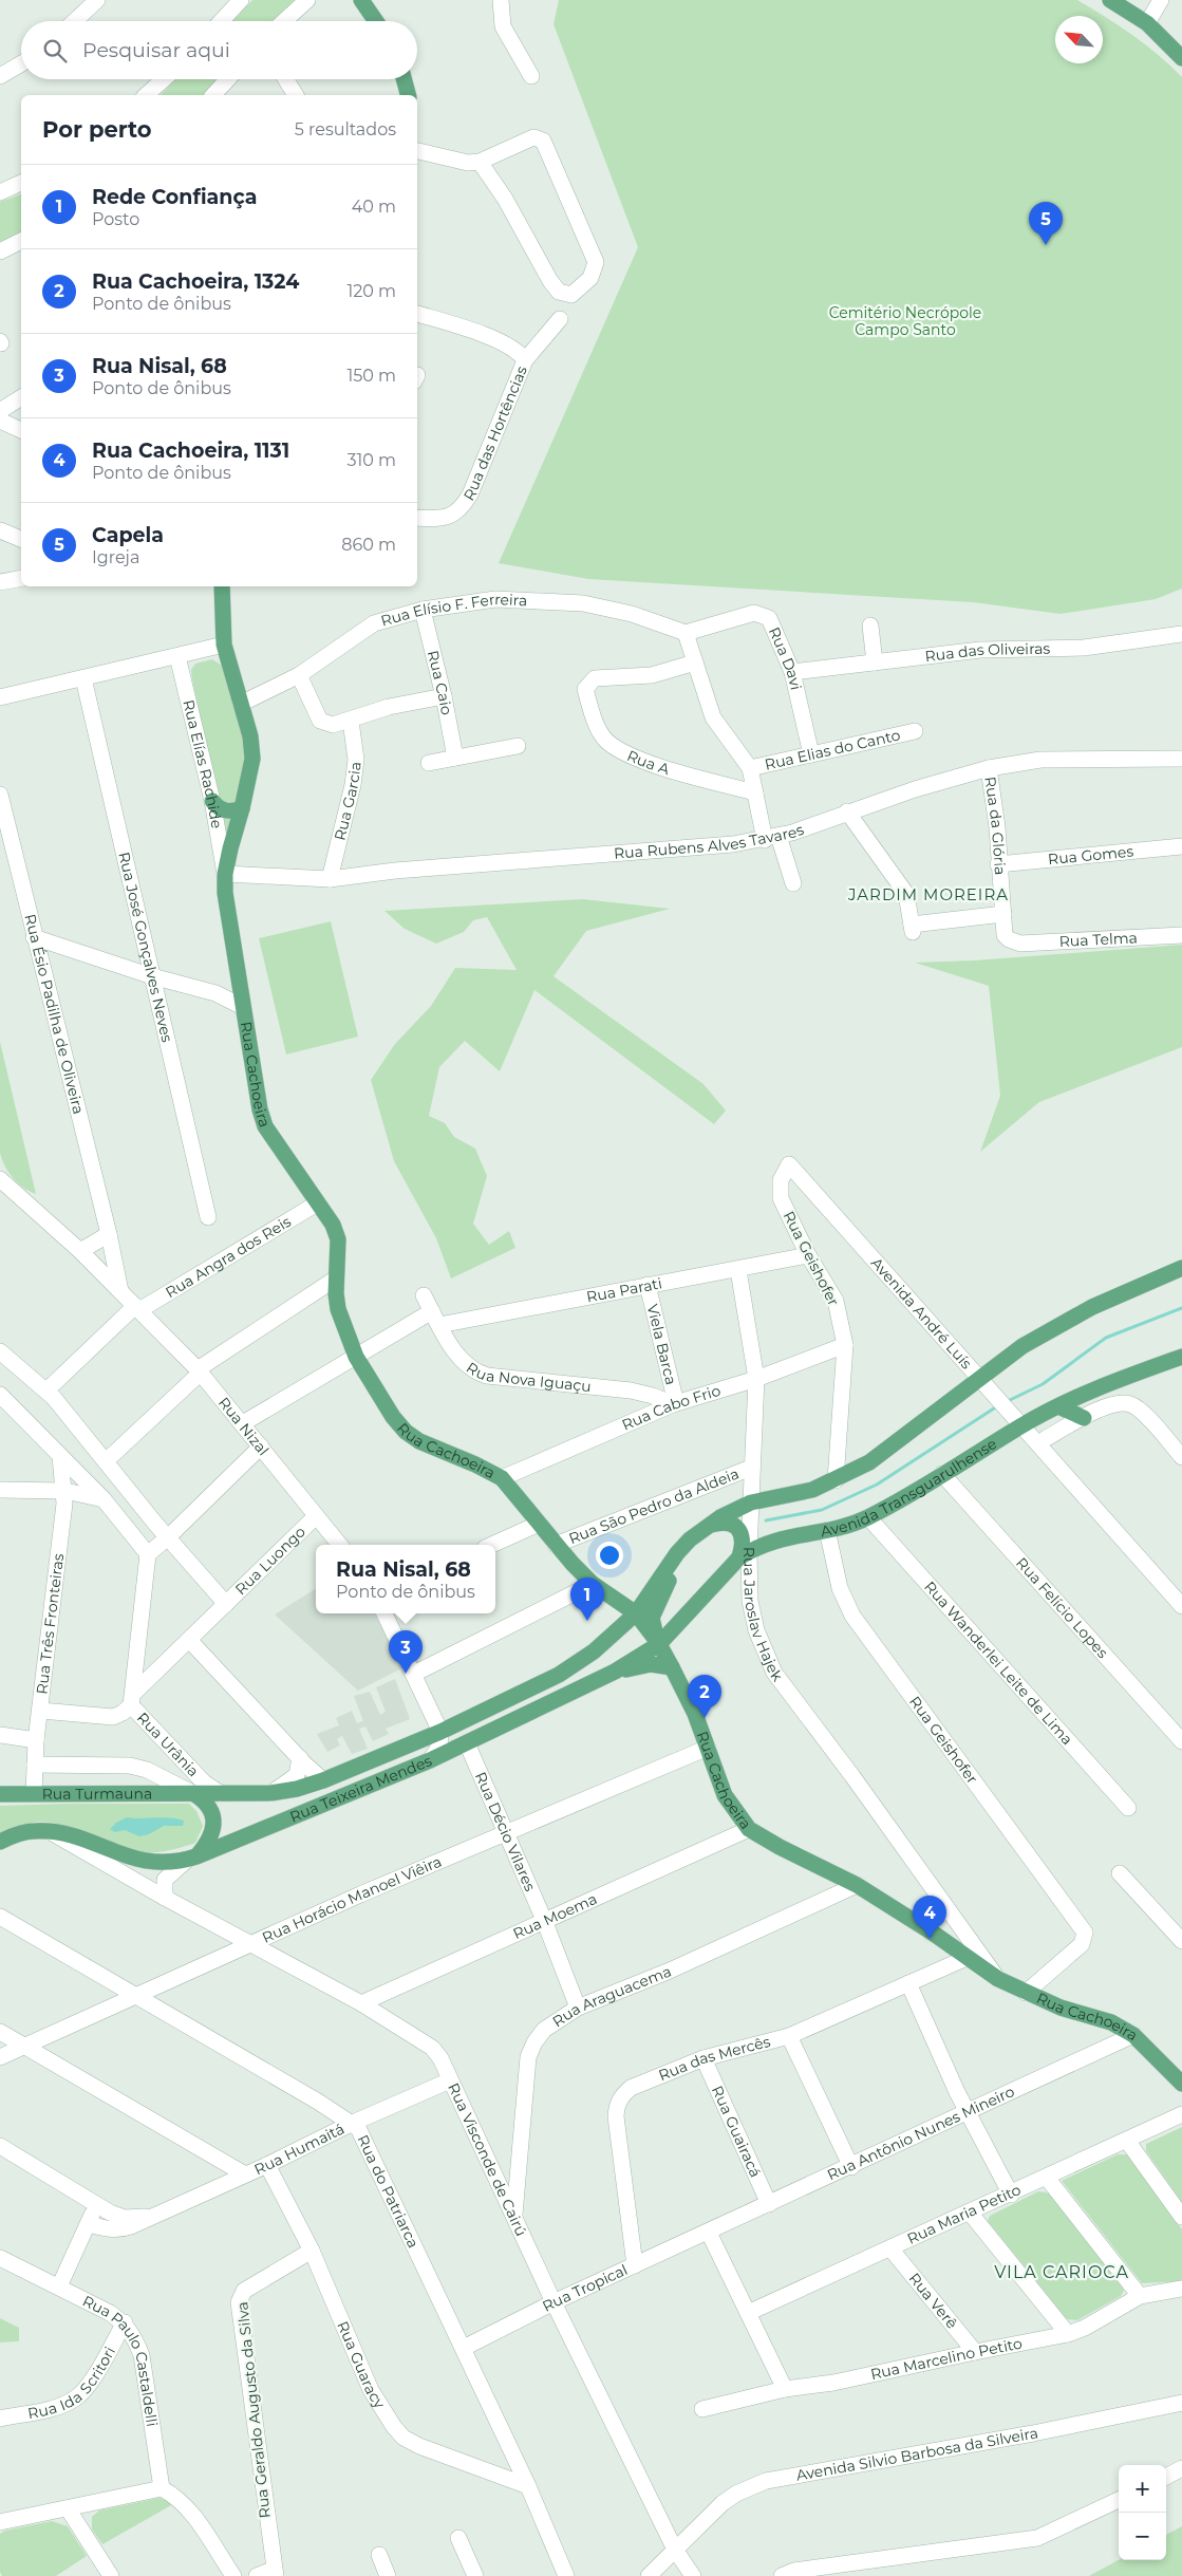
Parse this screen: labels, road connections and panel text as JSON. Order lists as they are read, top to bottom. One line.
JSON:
{"streets":{"main road":["Rua Cachoeira","Avenida Transguarulhense","Rua Teixeira Mendes","Rua Turmauna"],"street":["Rua das Hortências","Rua Elísio F. Ferreira","Rua das Oliveiras","Rua Davi","Rua Caio","Rua Elias do Canto","Rua A","Rua Elías Rachide","Rua Garcia","Rua da Glória","Rua Rubens Alves Tavares","Rua Gomes","Rua Telma","Rua José Gonçalves Neves","Rua Ésio Padilha de Oliveira","Rua Angra dos Reis","Rua Geishofer","Rua Parati","Avenida André Luís","Viela Barca","Rua Nova Iguaçu","Rua Cabo Frio","Rua Nizal","Rua São Pedro da Aldeia","Rua Luongo","Rua Felício Lopes","Rua Jaroslav Hajek","Rua Três Fronteiras","Rua Wanderlei Leite de Lima","Rua Urânia","Rua Décio Vilares","Rua Horácio Manoel Viêira","Rua Moema","Rua Araguacema","Rua das Mercês","Rua Guairacá","Rua Antônio Nunes Mineiro","Rua Humaitá","Rua Visconde de Cairú","Rua do Patriarca","Rua Maria Petito","Rua Tropical","Rua Verê","Rua Marcelino Petito","Rua Guaracy","Rua Paulo Castaldelli","Rua Ida Scritori","Rua Geraldo Augusto da Silva","Avenida Silvio Barbosa da Silveira"]},"crossings":[["Rua Elísio F. Ferreira","Rua Davi"],["Rua Elísio F. Ferreira","Rua Caio"],["Rua Elísio F. Ferreira","Rua Cachoeira"],["Rua das Oliveiras","Rua Davi"],["Rua Davi","Rua Elias do Canto"],["Rua Elías Rachide","Rua Rubens Alves Tavares"],["Rua Elías Rachide","Rua Cachoeira"],["Rua Garcia","Rua Rubens Alves Tavares"],["Rua da Glória","Rua Rubens Alves Tavares"],["Rua da Glória","Rua Gomes"],["Rua da Glória","Rua Telma"],["Rua Rubens Alves Tavares","Rua Cachoeira"],["Rua Ésio Padilha de Oliveira","Rua Nizal"],["Rua Cachoeira","Rua Angra dos Reis"],["Rua Cachoeira","Rua Geishofer"],["Rua Cachoeira","Rua Parati"],["Rua Cachoeira","Rua Cabo Frio"],["Rua Cachoeira","Avenida Transguarulhense"],["Rua Cachoeira","Rua São Pedro da Aldeia"],["Rua Cachoeira","Rua Jaroslav Hajek"],["Rua Cachoeira","Rua Teixeira Mendes"],["Rua Cachoeira","Rua Horácio Manoel Viêira"],["Rua Cachoeira","Rua Moema"],["Rua Cachoeira","Rua Araguacema"],["Rua Cachoeira","Rua das Mercês"],["Rua Cachoeira","Rua Antônio Nunes Mineiro"],["Rua Angra dos Reis","Rua Nizal"],["Rua Geishofer","Rua Parati"],["Rua Geishofer","Avenida André Luís"],["Rua Geishofer","Rua Cabo Frio"],["Rua Geishofer","Avenida Transguarulhense"],["Rua Parati","Viela Barca"],["Rua Parati","Rua Nova Iguaçu"],["Rua Parati","Rua Nizal"],["Rua Parati","Rua Jaroslav Hajek"],["Avenida André Luís","Avenida Transguarulhense"],["Viela Barca","Rua Nova Iguaçu"],["Viela Barca","Rua Cabo Frio"],["Rua Nova Iguaçu","Rua Cabo Frio"],["Rua Cabo Frio","Rua Jaroslav Hajek"],["Rua Nizal","Rua Luongo"],["Avenida Transguarulhense","Rua Felício Lopes"],["Avenida Transguarulhense","Rua Jaroslav Hajek"],["Avenida Transguarulhense","Rua Wanderlei Leite de Lima"],["Avenida Transguarulhense","Rua Teixeira Mendes"],["Rua São Pedro da Aldeia","Rua Jaroslav Hajek"],["Rua Luongo","Rua Urânia"],["Rua Três Fronteiras","Rua Urânia"],["Rua Três Fronteiras","Rua Turmauna"],["Rua Urânia","Rua Turmauna"],["Rua Teixeira Mendes","Rua Turmauna"],["Rua Teixeira Mendes","Rua Décio Vilares"],["Rua Teixeira Mendes","Rua Visconde de Cairú"],["Rua Décio Vilares","Rua Horácio Manoel Viêira"],["Rua Décio Vilares","Rua Moema"],["Rua Décio Vilares","Rua Araguacema"],["Rua Horácio Manoel Viêira","Rua Visconde de Cairú"],["Rua Horácio Manoel Viêira","Rua do Patriarca"],["Rua Moema","Rua Visconde de Cairú"],["Rua Araguacema","Rua Visconde de Cairú"],["Rua das Mercês","Rua Guairacá"],["Rua das Mercês","Rua Tropical"],["Rua Guairacá","Rua Antônio Nunes Mineiro"],["Rua Antônio Nunes Mineiro","Rua Tropical"],["Rua Humaitá","Rua Visconde de Cairú"],["Rua Humaitá","Rua do Patriarca"],["Rua Humaitá","Rua Guaracy"],["Rua Visconde de Cairú","Rua Tropical"],["Rua Visconde de Cairú","Avenida Silvio Barbosa da Silveira"],["Rua do Patriarca","Rua Tropical"],["Rua do Patriarca","Rua Guaracy"],["Rua Maria Petito","Rua Verê"],["Rua Verê","Rua Marcelino Petito"],["Rua Guaracy","Rua Geraldo Augusto da Silva"],["Rua Paulo Castaldelli","Rua Ida Scritori"]],"districts":["JARDIM MOREIRA","VILA CARIOCA"],"parks":["Cemitério Necrópole Campo Santo"],"north":"top left","page":{"search":"Pesquisar aqui","heading":["Por perto","5 resultados"],"list":[{"mark":"1","name":"Rede Confiança","note":"Posto","value":"40 m"},{"mark":"2","name":"Rua Cachoeira, 1324","note":"Ponto de ônibus","value":"120 m"},{"mark":"3","name":"Rua Nisal, 68","note":"Ponto de ônibus","value":"150 m"},{"mark":"4","name":"Rua Cachoeira, 1131","note":"Ponto de ônibus","value":"310 m"},{"mark":"5","name":"Capela","note":"Igreja","value":"860 m"}],"pins":["5","1","3","2","4"],"popup":["Rua Nisal, 68","Ponto de ônibus"],"map_buttons":["+","−"]}}
